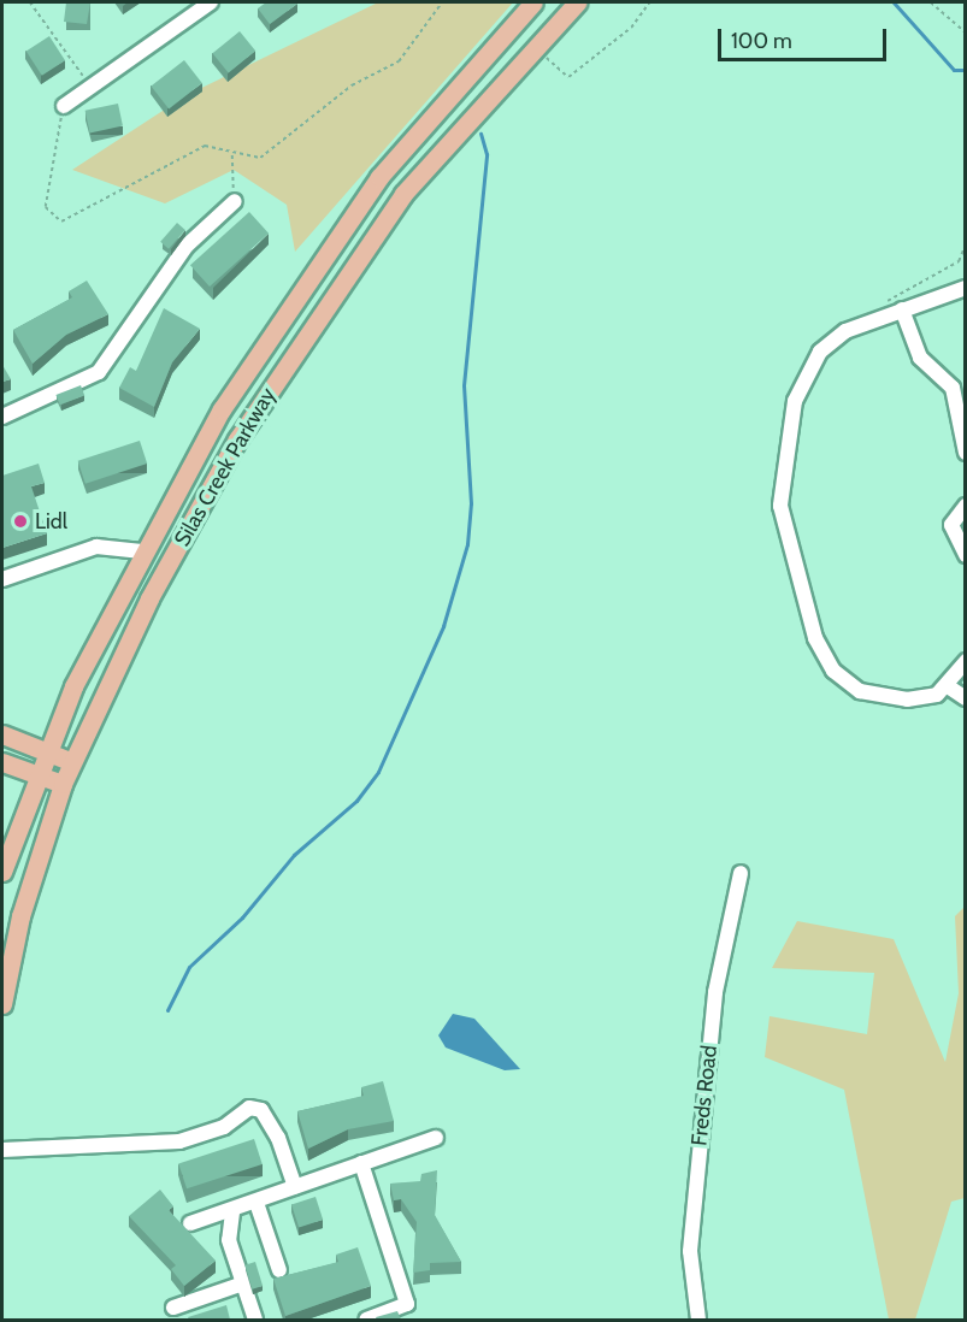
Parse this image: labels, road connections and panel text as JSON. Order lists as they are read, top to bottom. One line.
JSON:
{"streets":{"main road":["Silas Creek Parkway"],"street":["Freds Road"]},"places":["Lidl"],"scale_bar":"100 m"}
